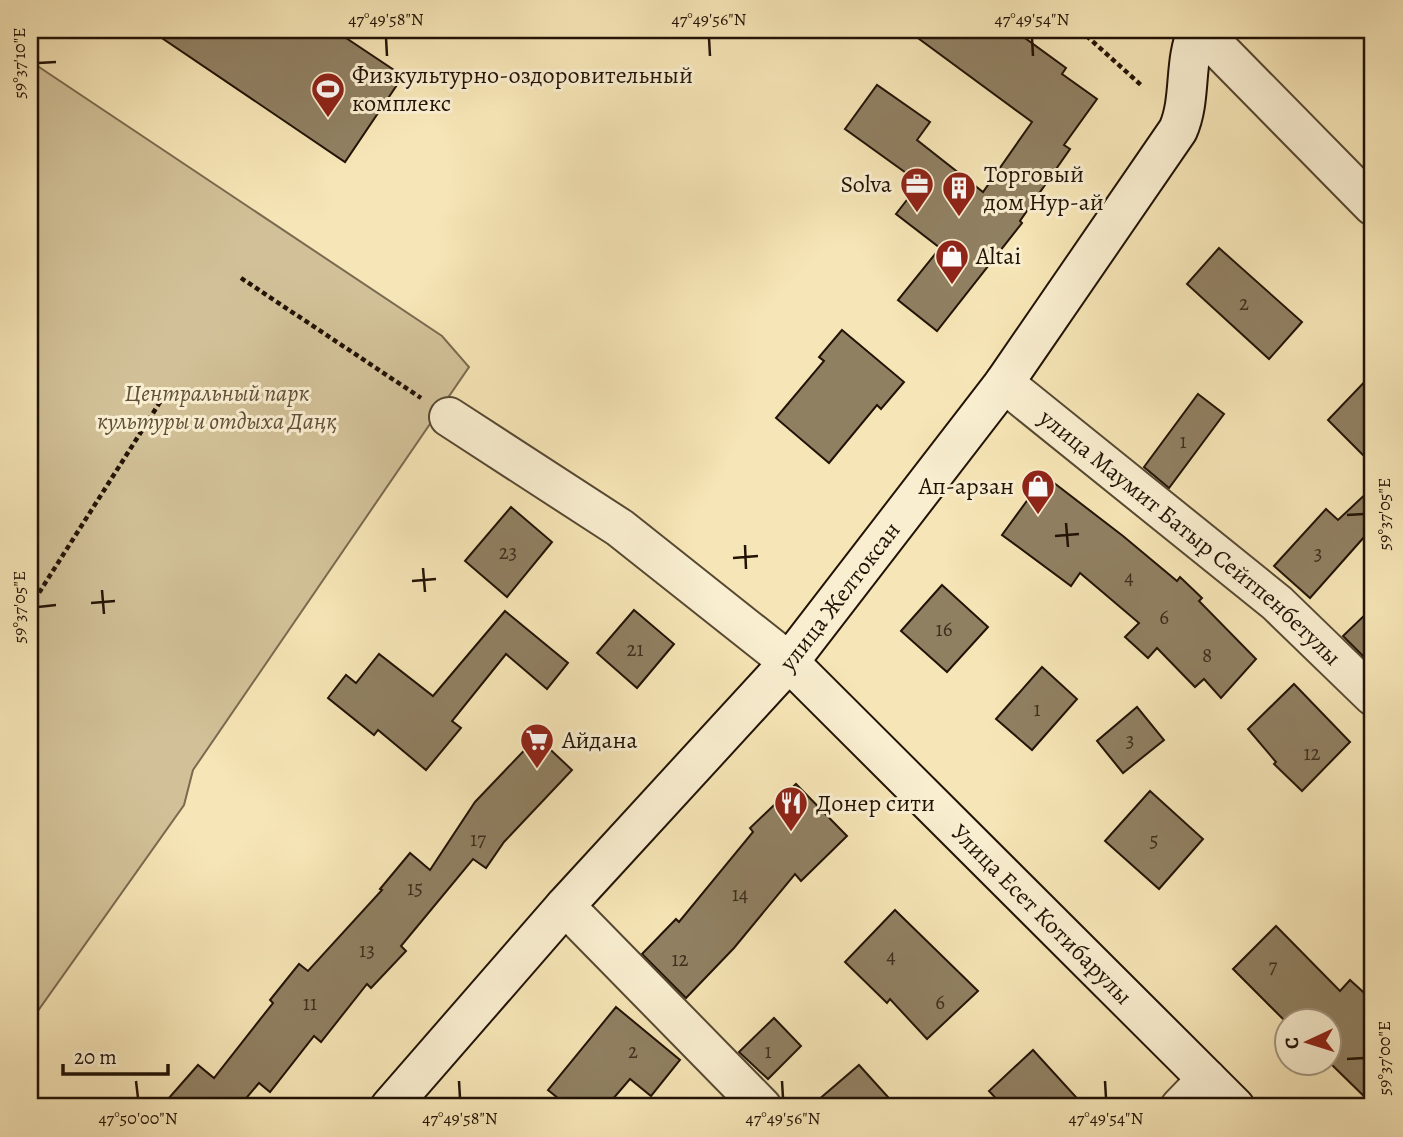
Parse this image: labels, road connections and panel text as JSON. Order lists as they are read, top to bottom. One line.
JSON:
{"streets":{"street":["улица Маумит Батыр Сейтпенбетулы","улица Желтоксан","Улица Есет Котибарулы"]},"crossings":[["улица Маумит Батыр Сейтпенбетулы","улица Желтоксан"],["улица Желтоксан","Улица Есет Котибарулы"]],"parks":["Центральный парк культуры и отдыха Даңқ"],"places":{"sports":["Физкультурно-оздоровительный комплекс"],"office":["Solva"],"building":["Торговый дом Нур-ай"],"shop":["Altai","Ап-арзан"],"supermarket":["Айдана"],"restaurant":["Донер сити"]},"house_numbers":["2","1","23","3","4","6","16","21","8","1","3","12","17","5","15","14","13","4","12","7","6","11","2","1"],"scale_bar":"20 m","north":"left","coordinates":["47°49'58\"N","47°49'56\"N","47°49'54\"N","59°37'10\"E","59°37'05\"E","59°37'00\"E","47°50'00\"N"]}
